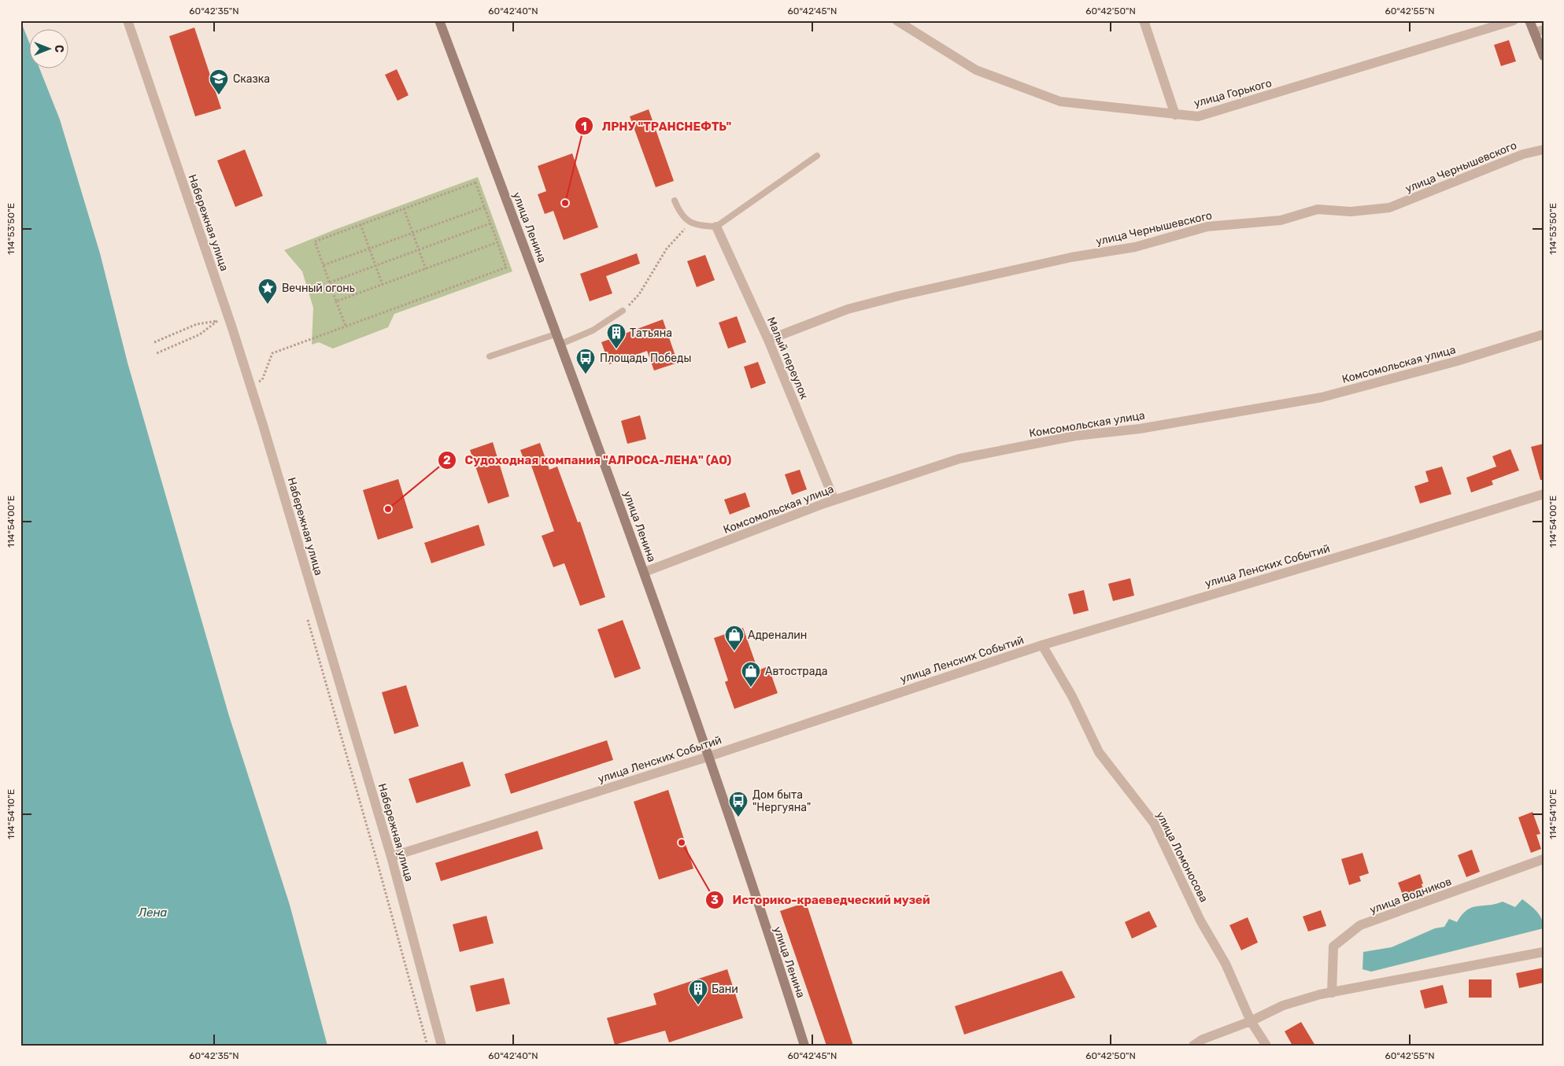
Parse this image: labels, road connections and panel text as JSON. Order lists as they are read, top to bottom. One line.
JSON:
{"streets":{"main road":["улица Ленина"],"street":["улица Горького","улица Чернышевского","Набережная улица","Малый переулок","Комсомольская улица","улица Ленских Событий","улица Ломоносова","улица Водников"]},"crossings":[["улица Чернышевского","Малый переулок"],["Набережная улица","улица Ленских Событий"],["улица Ленина","Комсомольская улица"],["улица Ленина","улица Ленских Событий"],["Малый переулок","Комсомольская улица"],["улица Ленских Событий","улица Ломоносова"]],"water":["Лена"],"places":{"school or university":["Сказка"],"other":["ЛРНУ \"ТРАНСНЕФТЬ\"","Судоходная компания \"АЛРОСА-ЛЕНА\" (АО)","Историко-краеведческий музей"],"place":["Вечный огонь"],"building":["Татьяна","Бани"],"bus stop":["Площадь Победы","Дом быта \"Нергуяна\""],"shop":["Адреналин","Автострада"]},"north":"right","coordinates":["60°42'35\"N","60°42'40\"N","60°42'45\"N","60°42'50\"N","60°42'55\"N","114°53'50\"E","114°54'00\"E","114°54'10\"E"]}
